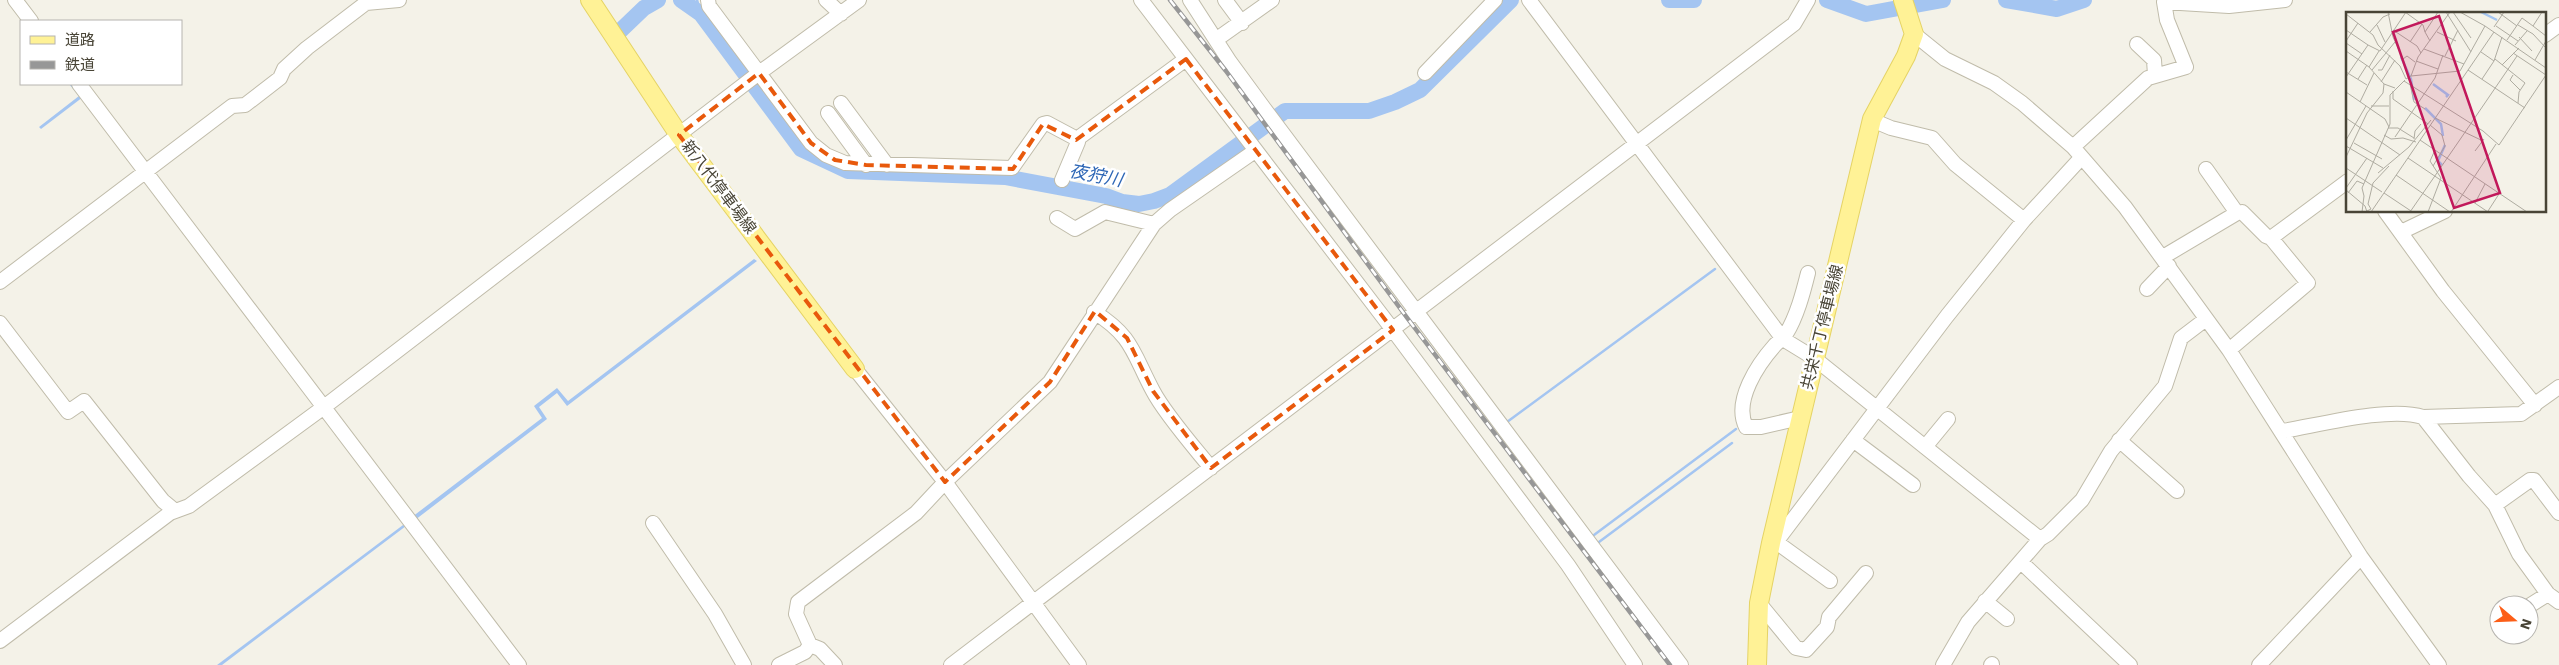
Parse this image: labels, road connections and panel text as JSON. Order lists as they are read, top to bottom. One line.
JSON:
{"streets":{"main road":["新八代停車場線","共栄千丁停車場線"]},"water":["夜狩川"],"legend":["道路","鉄道"],"north":"right"}
